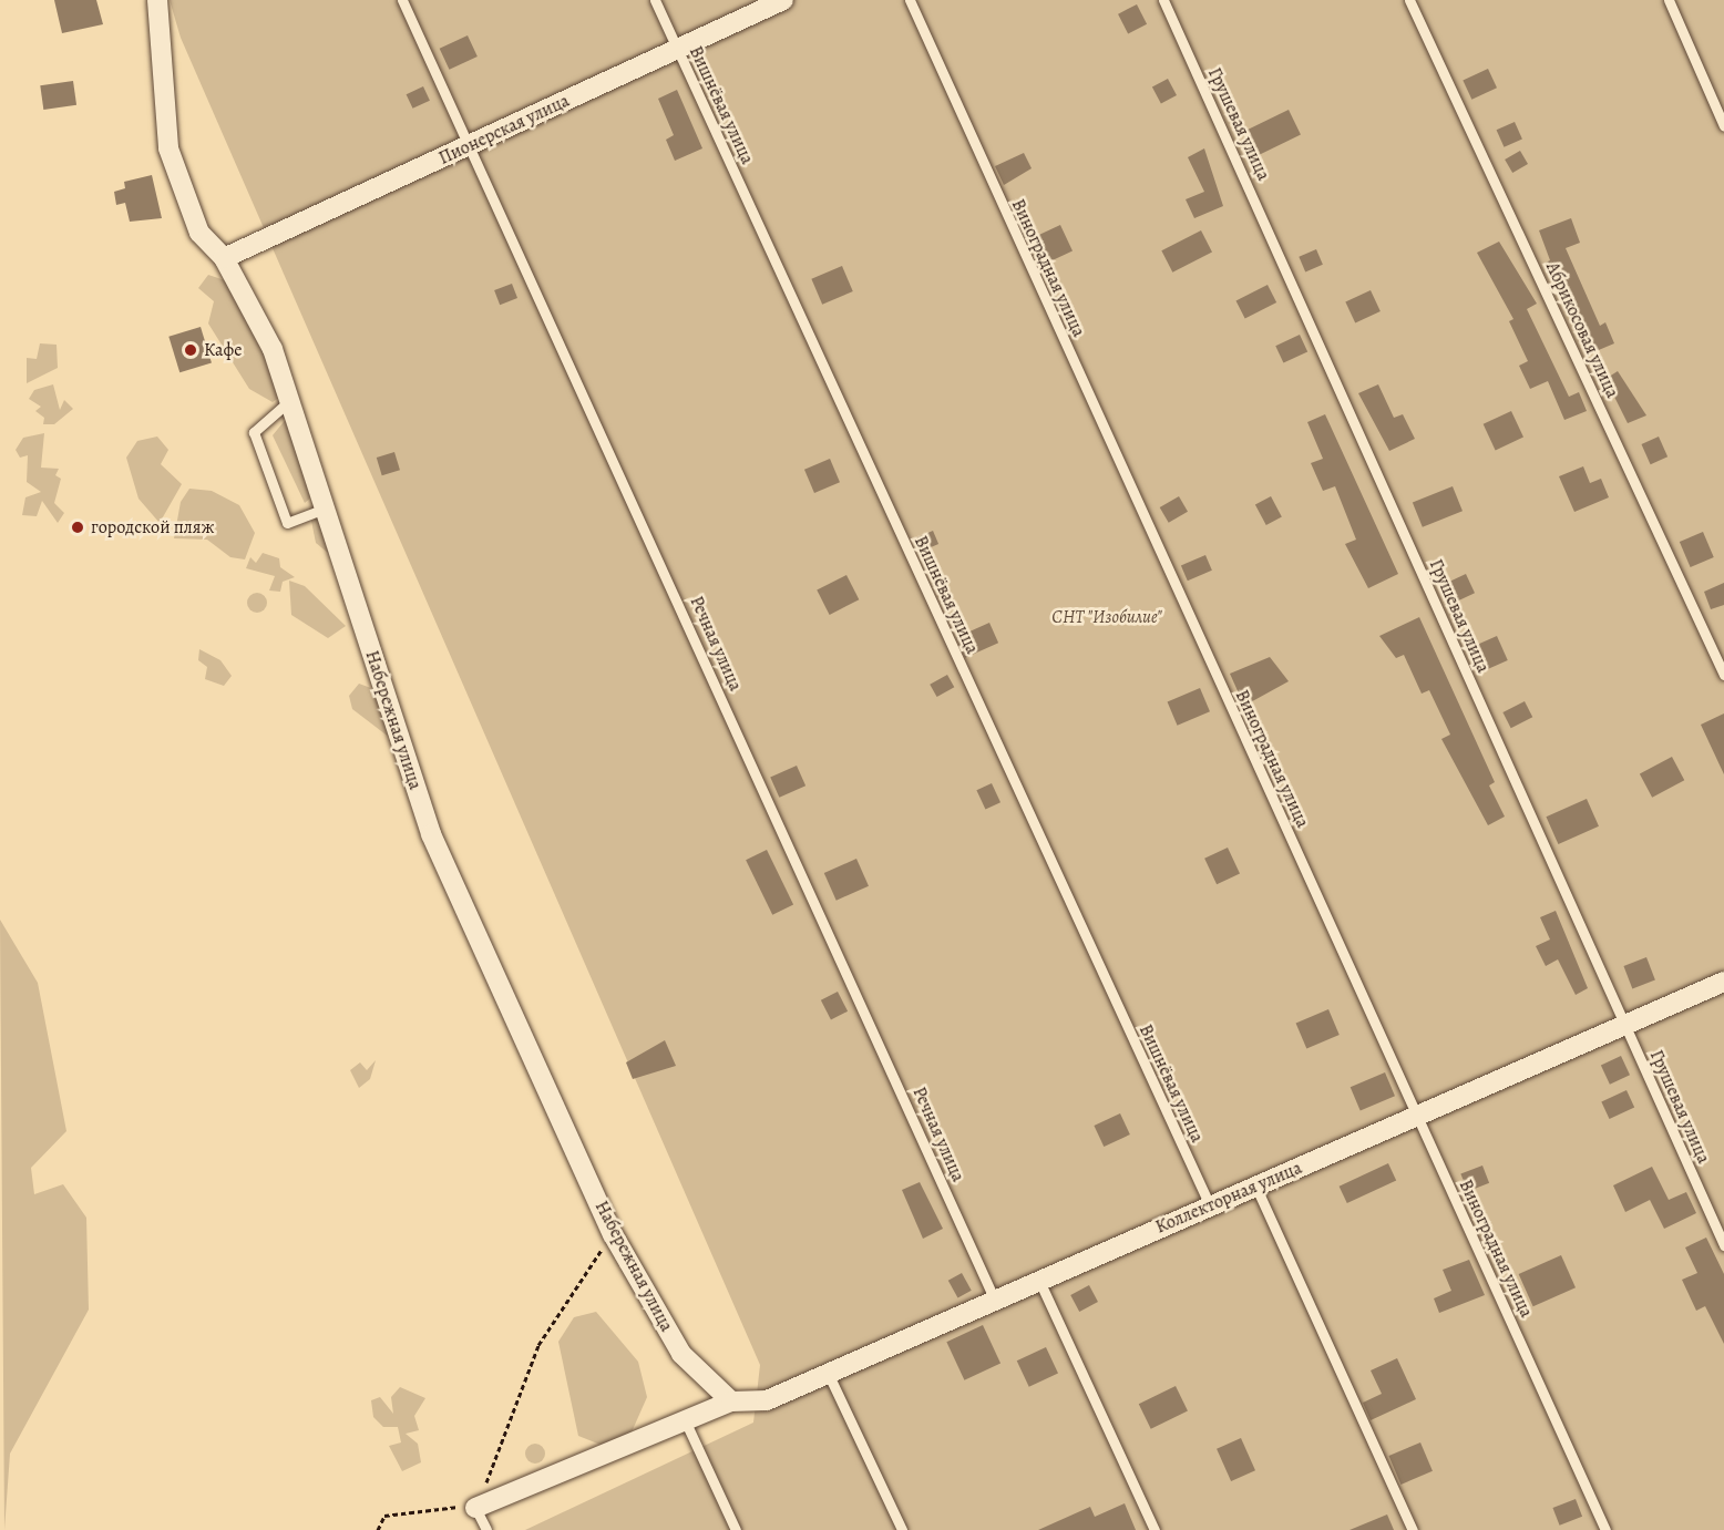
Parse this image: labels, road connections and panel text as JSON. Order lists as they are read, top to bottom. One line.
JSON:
{"streets":{"street":["Пионерская улица","Набережная улица","Коллекторная улица"],"lane":["Вишнёвая улица","Грушевая улица","Виноградная улица","Абрикосовая улица","Речная улица"]},"crossings":[["Вишнёвая улица","Пионерская улица"],["Вишнёвая улица","Коллекторная улица"],["Грушевая улица","Коллекторная улица"],["Пионерская улица","Речная улица"],["Пионерская улица","Набережная улица"],["Виноградная улица","Коллекторная улица"],["Речная улица","Коллекторная улица"],["Набережная улица","Коллекторная улица"]],"parks":["СНТ \"Изобилие\""],"places":["Кафе","городской пляж"]}
